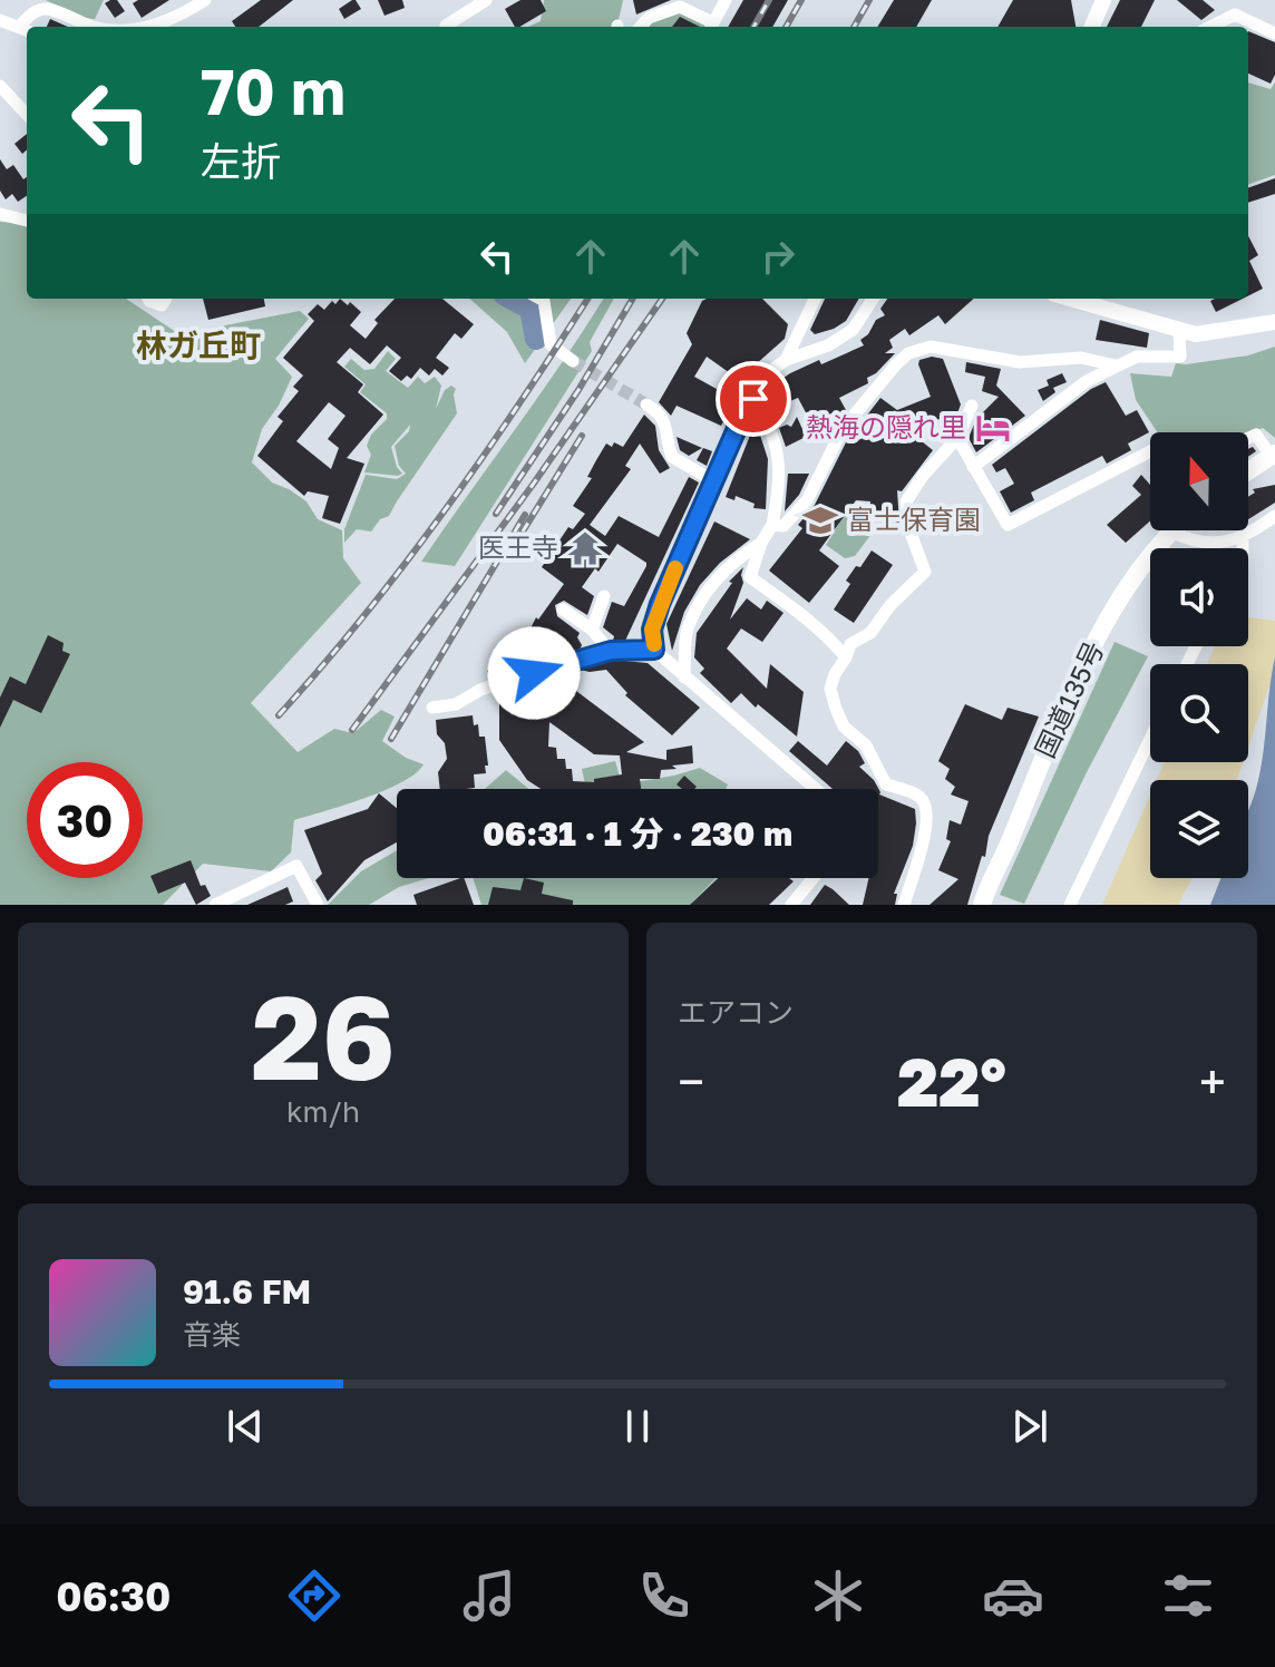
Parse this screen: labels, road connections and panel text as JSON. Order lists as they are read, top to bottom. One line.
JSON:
{"streets":{"highway":["国道135号"]},"districts":["林ガ丘町"],"places":{"hotel":["熱海の隠れ里"],"school or university":["富士保育園"],"temple":["医王寺"]},"north":"top","page":{"turn":["70 m","左折"],"limit":"30","trip":"06:31 · 1 分 · 230 m","tile":[["26","km/h"],"エアコン"],"heat":["−","22°","+"],"song":["91.6 FM","音楽"],"tabs":"06:30"}}
